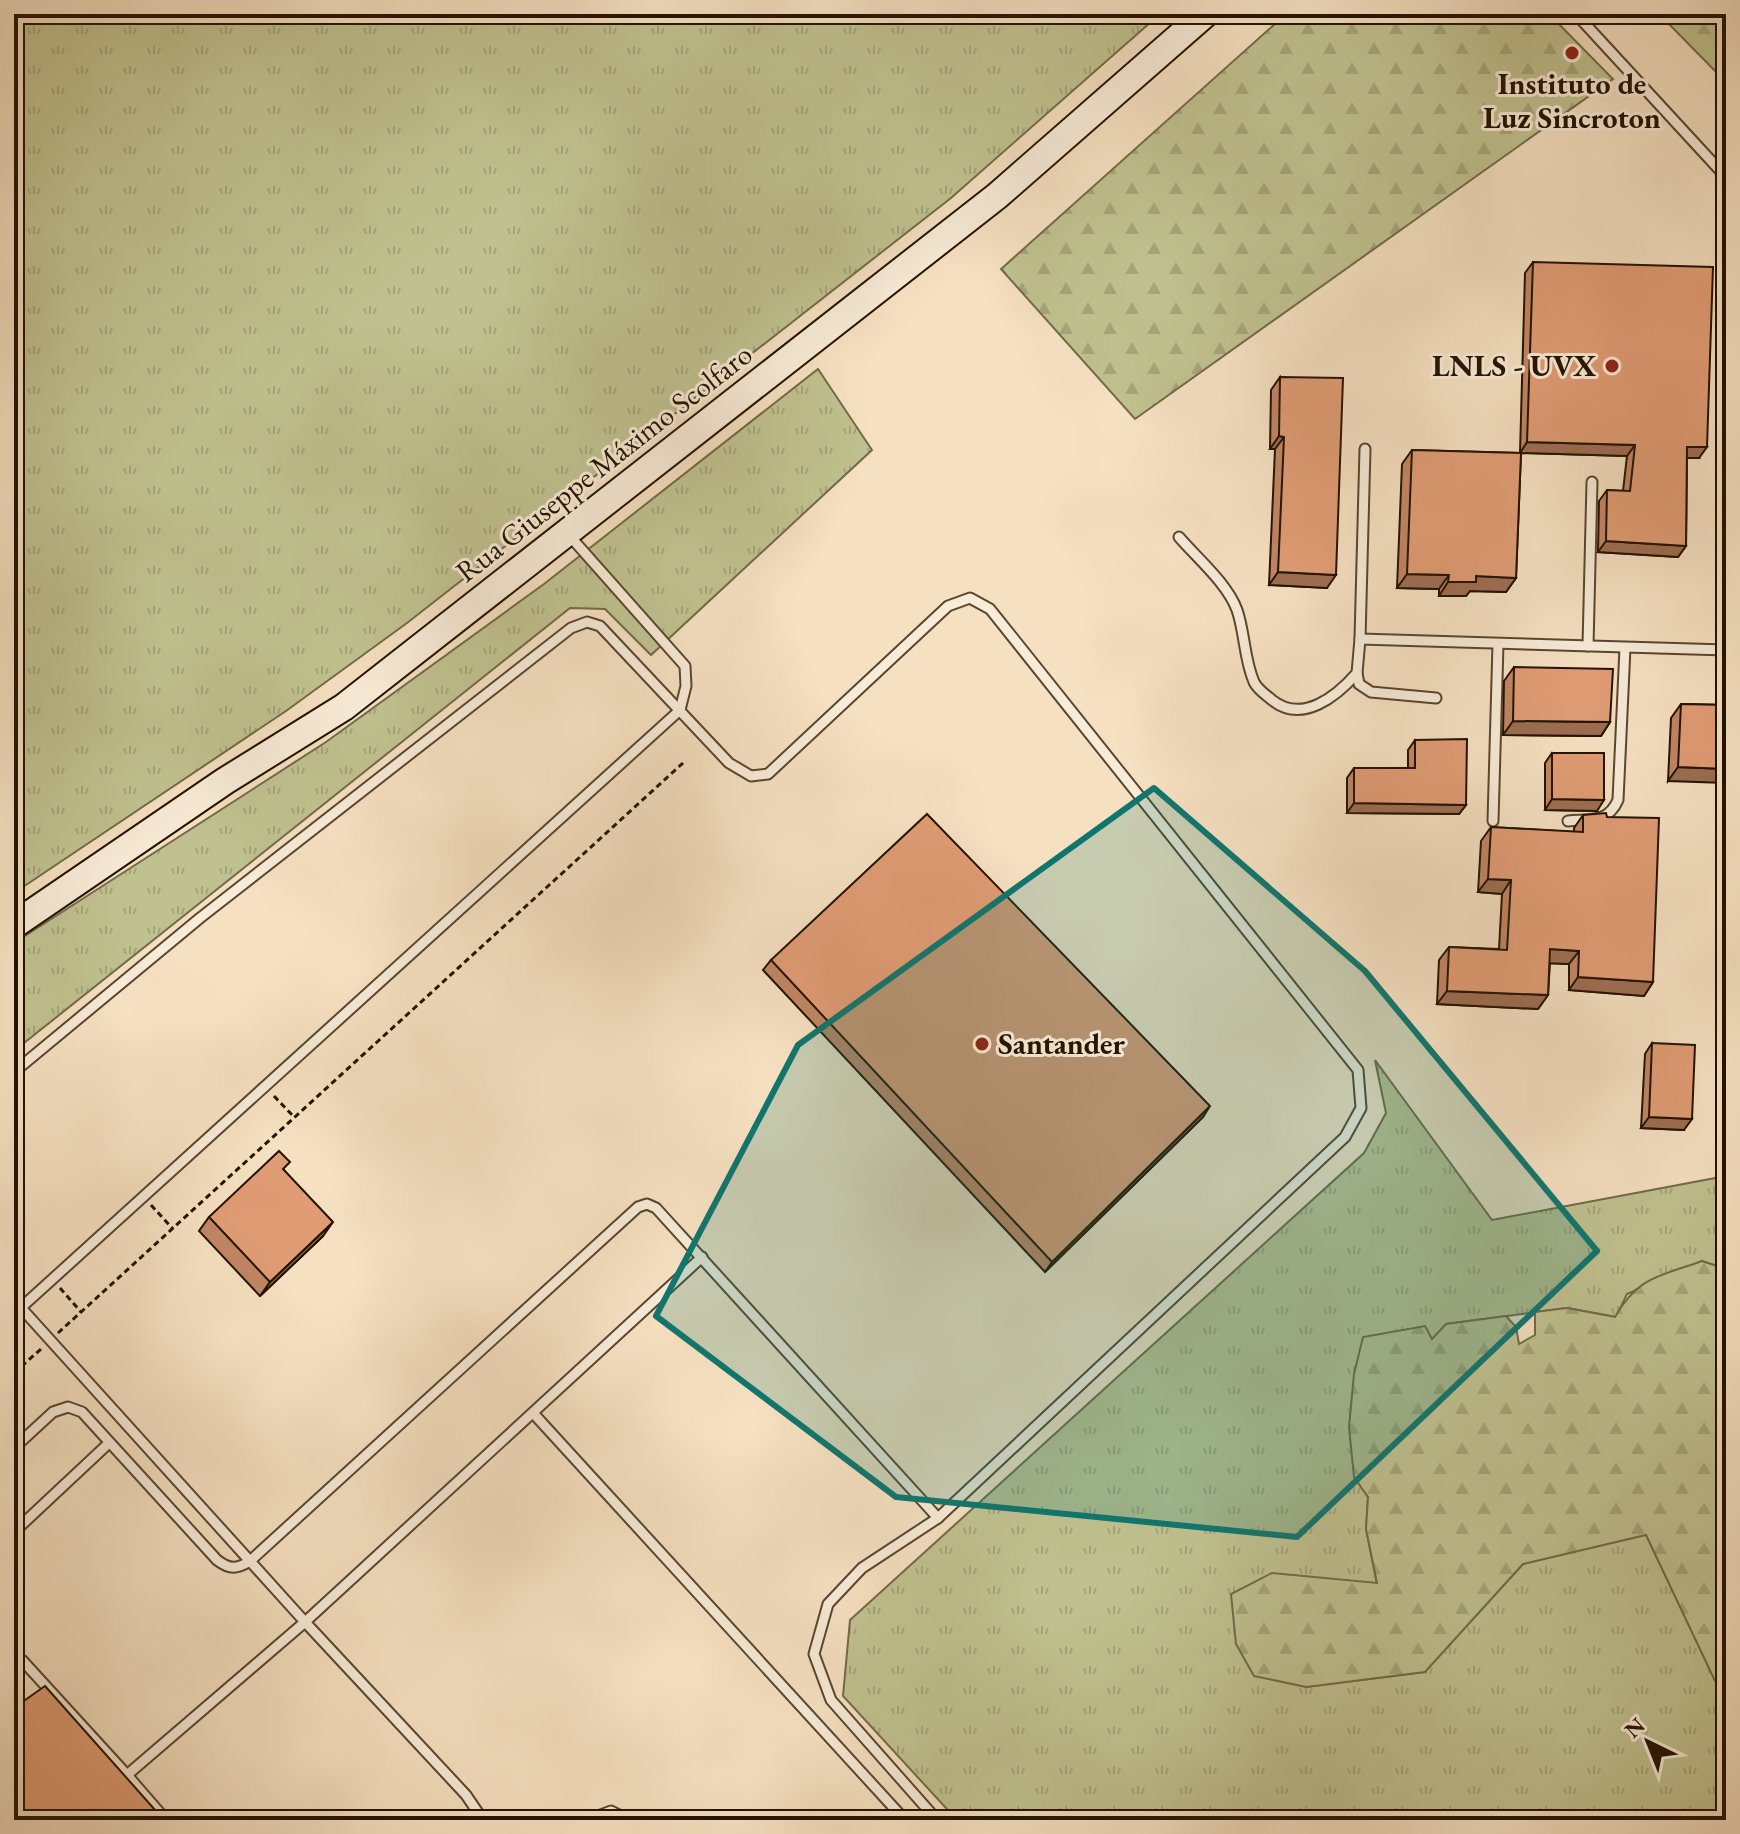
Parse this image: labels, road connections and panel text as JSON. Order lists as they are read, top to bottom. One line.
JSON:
{"streets":{"main road":["Rua Giuseppe Máximo Scolfaro"]},"places":["Instituto de Luz Sincroton","LNLS - UVX","Santander"],"north":"top left"}
